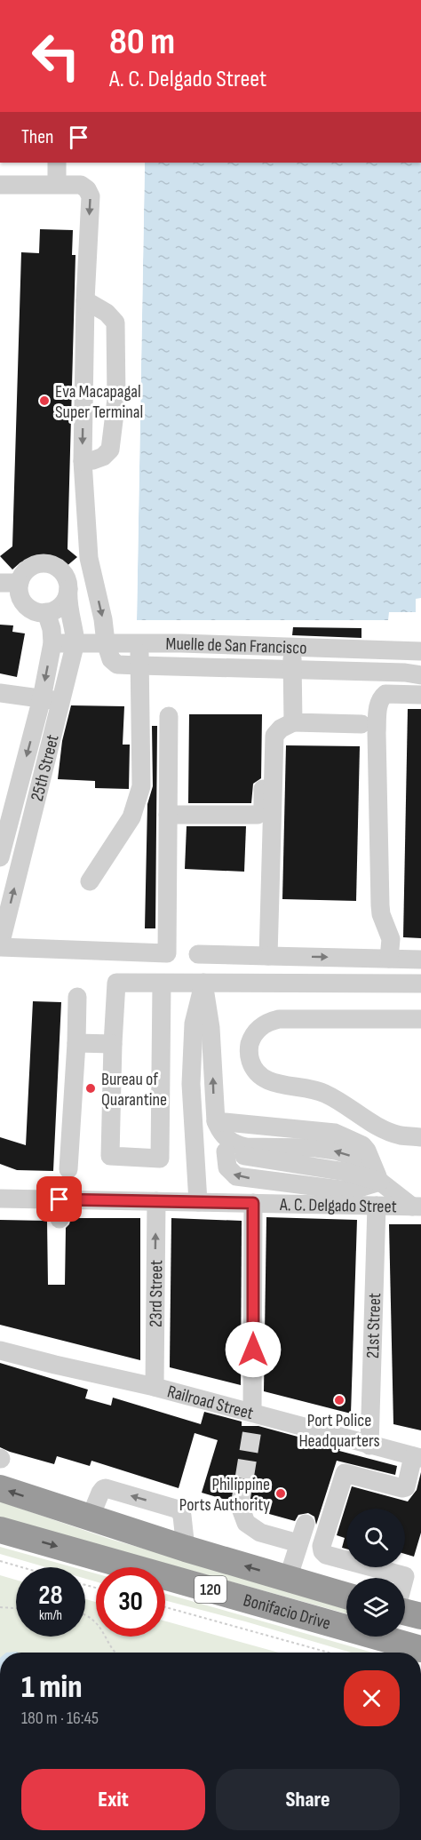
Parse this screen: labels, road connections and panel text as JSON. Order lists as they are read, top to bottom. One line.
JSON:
{"streets":{"highway":["120","Bonifacio Drive"],"street":["Muelle de San Francisco","25th Street","A. C. Delgado Street","23rd Street","21st Street","Railroad Street"]},"crossings":[["Muelle de San Francisco","25th Street"],["A. C. Delgado Street","23rd Street"],["A. C. Delgado Street","21st Street"],["23rd Street","Railroad Street"],["21st Street","Railroad Street"]],"places":["Eva Macapagal Super Terminal","Bureau of Quarantine","Port Police Headquarters","Philippine Ports Authority"],"page":{"turn":["80 m","A. C. Delgado Street"],"then":"Then","speed":"28 km/h","limit":"30","heading":["1 min","180 m · 16:45"],"buttons":["Exit","Share"]}}
